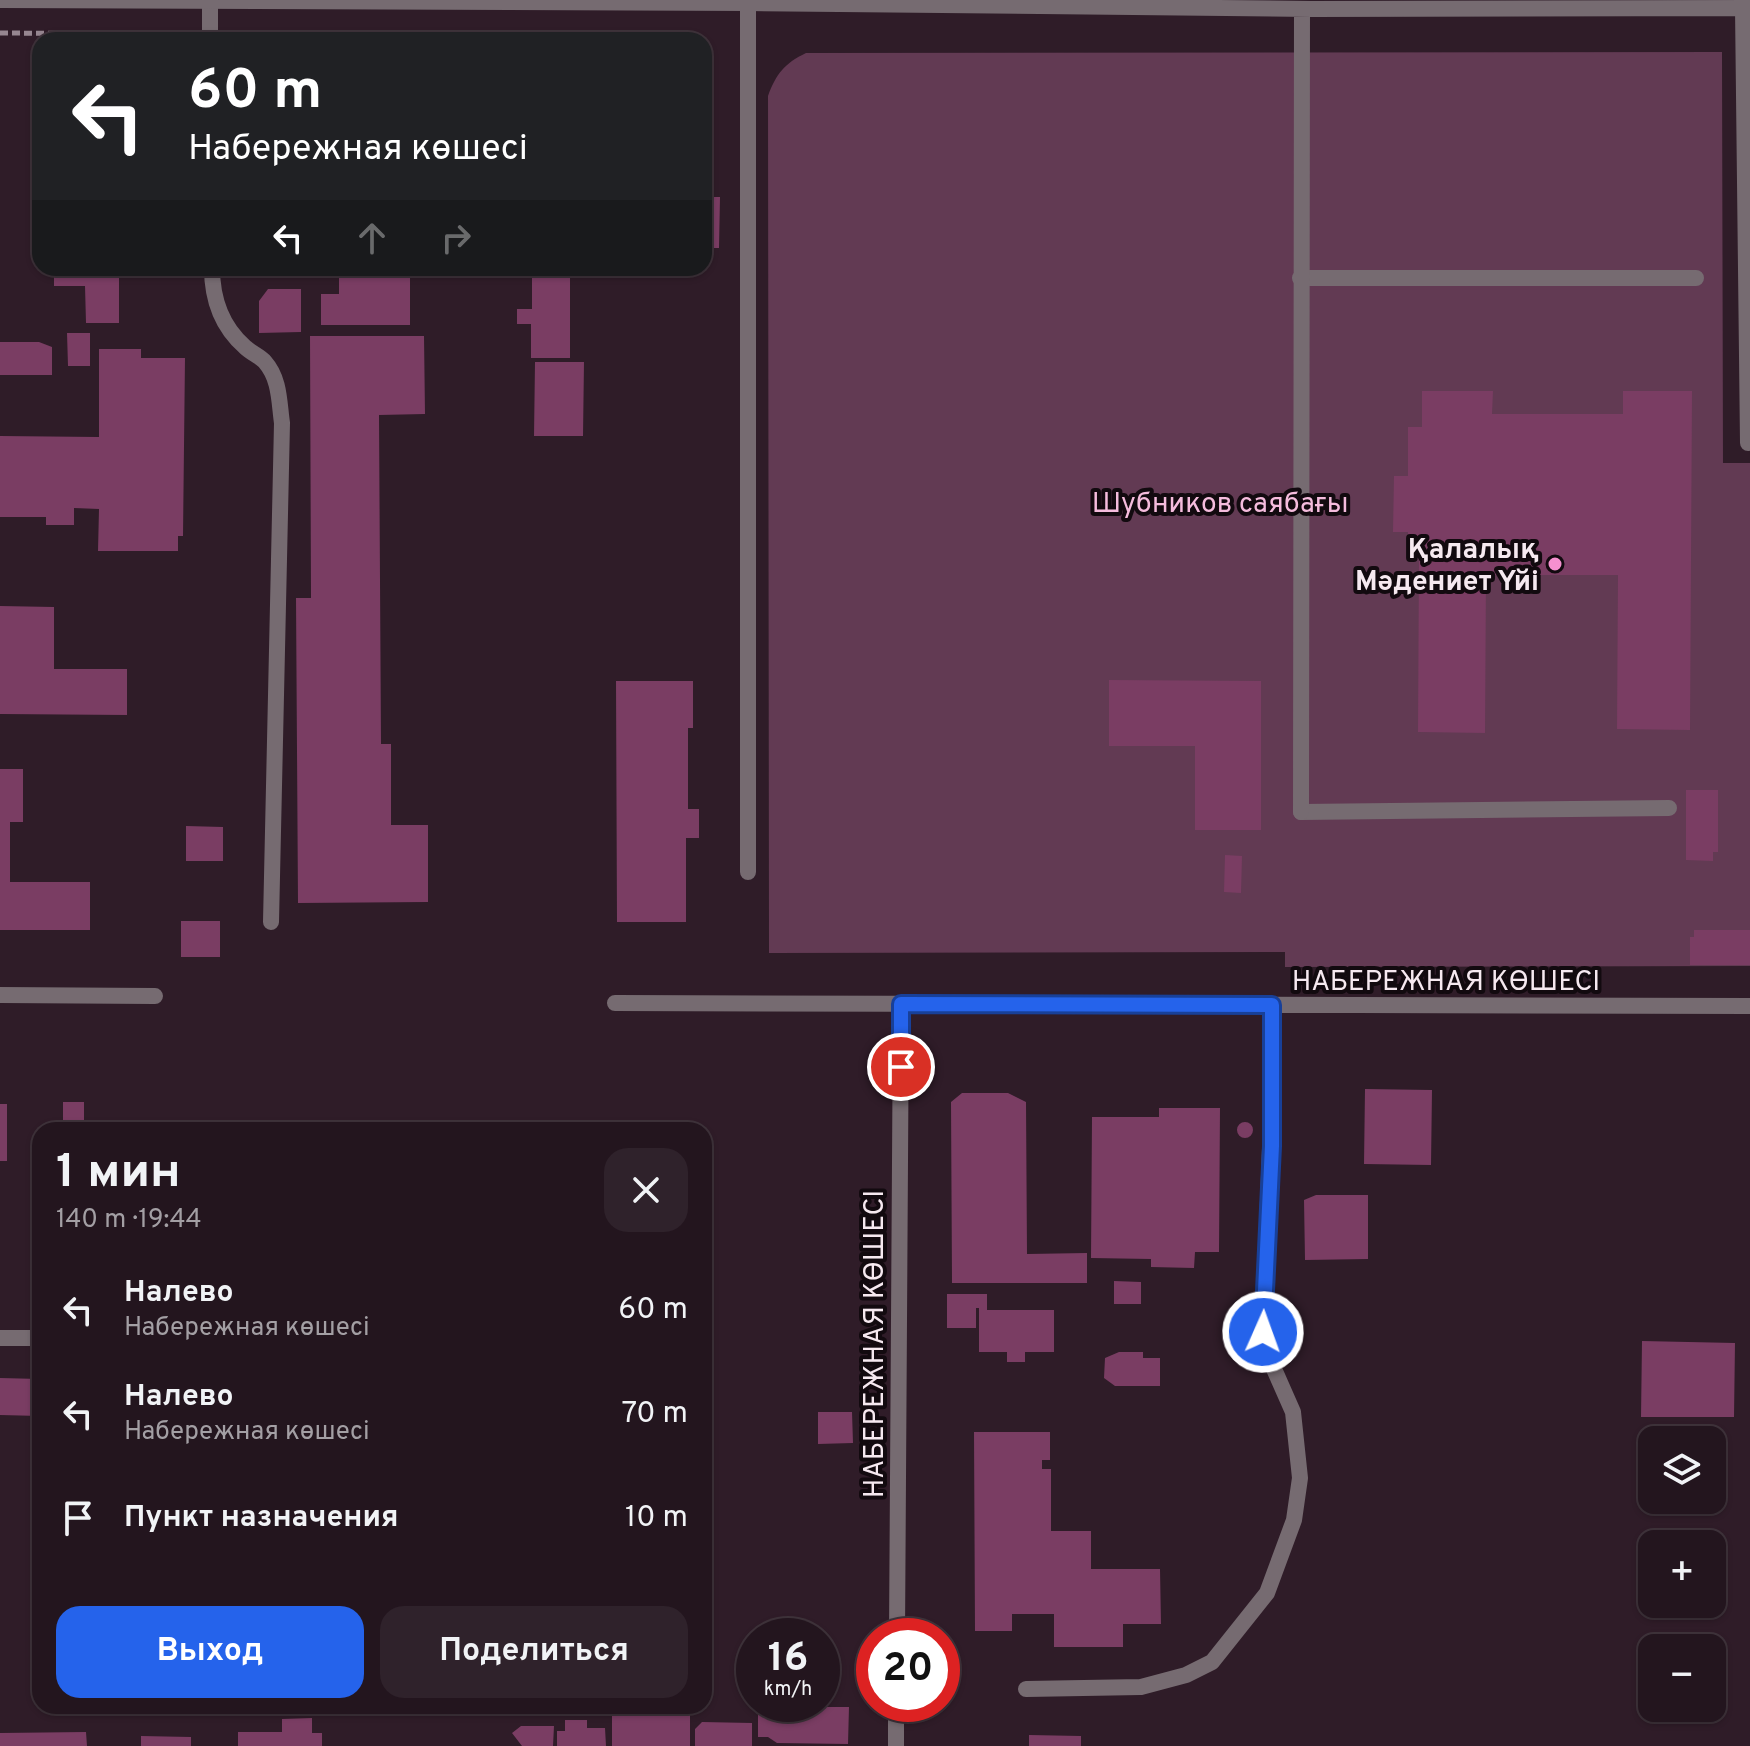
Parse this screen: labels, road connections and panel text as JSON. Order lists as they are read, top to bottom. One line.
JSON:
{"streets":{"street":["НАБЕРЕЖНАЯ КӨШЕСІ"]},"parks":["Шубников саябағы"],"places":["Қалалық Мәдениет Үйі"],"page":{"turn":["60 m","Набережная көшесі"],"heading":["1 мин","140 m · 19:44"],"list":[{"name":"Налево","note":"Набережная көшесі","value":"60 m"},{"name":"Налево","note":"Набережная көшесі","value":"70 m"},{"name":"Пункт назначения","value":"10 m"}],"map_buttons":["+","−"],"buttons":["Выход","Поделиться"],"speed":"16 km/h","limit":"20"}}
